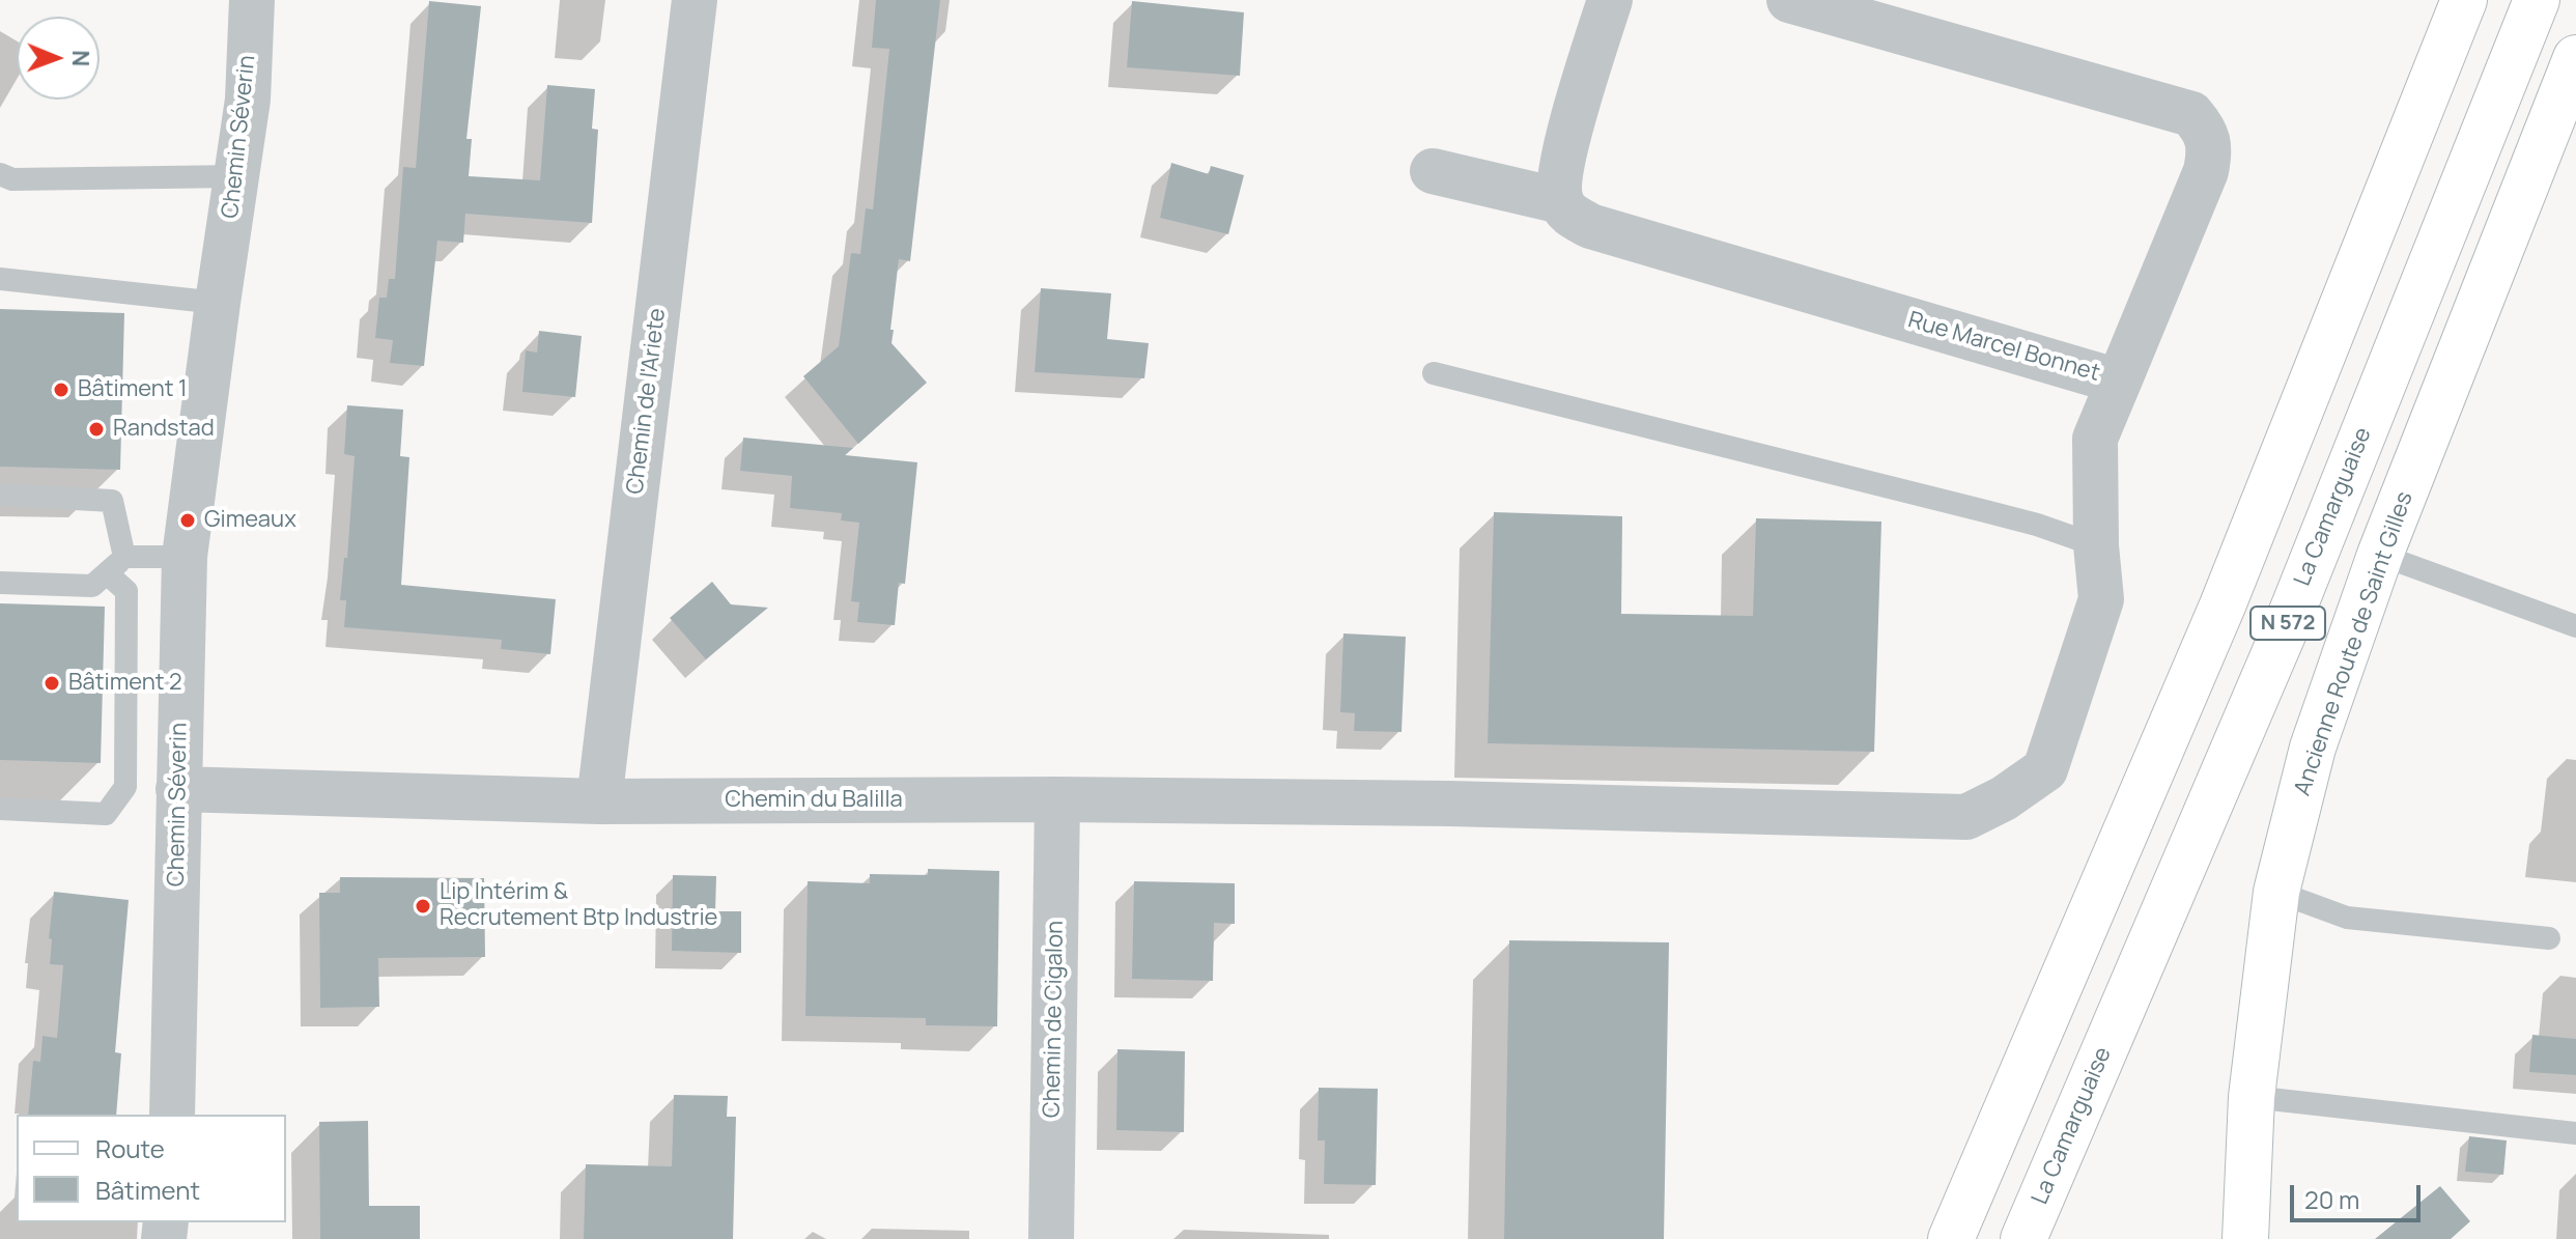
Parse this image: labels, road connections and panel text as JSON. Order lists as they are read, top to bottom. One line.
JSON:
{"streets":{"main road":["La Camarguaise","N 572","Ancienne Route de Saint Gilles"],"street":["Chemin Séverin","Rue Marcel Bonnet","Chemin de l'Ariete","Chemin du Balilla","Chemin de Cigalon"]},"crossings":[["Chemin Séverin","Chemin du Balilla"],["Rue Marcel Bonnet","Chemin du Balilla"],["Chemin de l'Ariete","Chemin du Balilla"],["Chemin du Balilla","Chemin de Cigalon"]],"places":["Bâtiment 1","Randstad","Gimeaux","Bâtiment 2","Lip Intérim & Recrutement Btp Industrie"],"legend":["Route","Bâtiment"],"scale_bar":"20 m","north":"right"}
